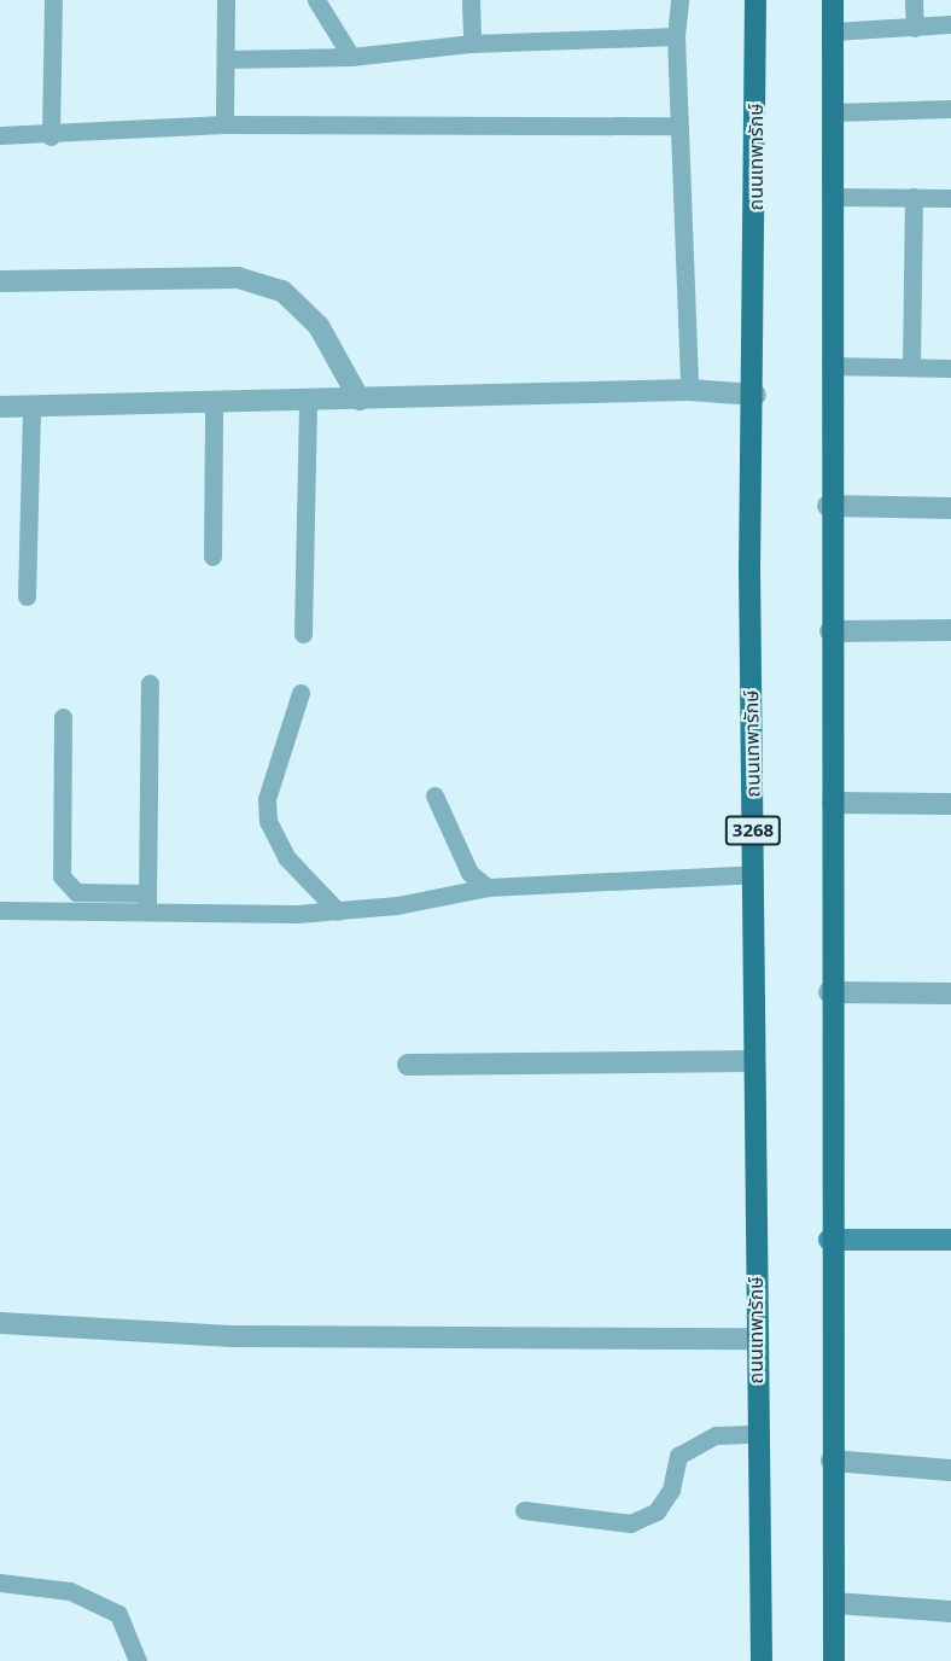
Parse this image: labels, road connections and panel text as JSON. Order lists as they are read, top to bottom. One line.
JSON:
{"streets":{"main road":["ถนนเทพารักษ์","3268"]}}
